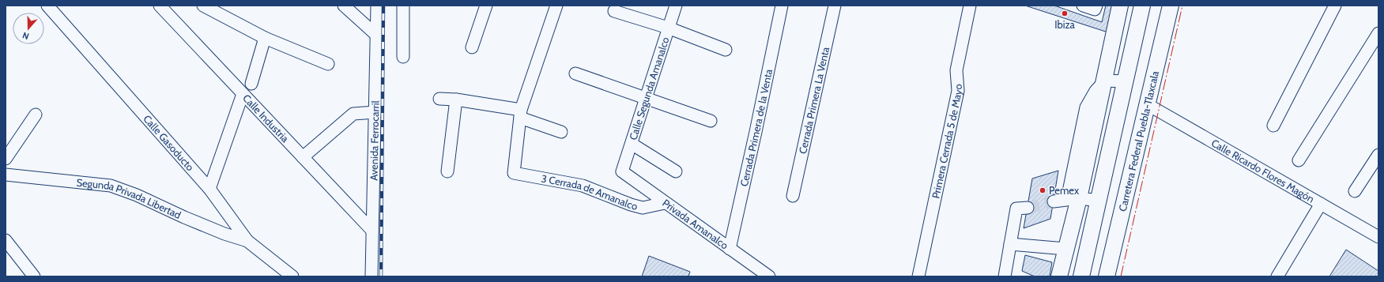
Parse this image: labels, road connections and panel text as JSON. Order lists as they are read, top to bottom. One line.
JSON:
{"streets":{"main road":["Carretera Federal Puebla-Tlaxcala"],"street":["Calle Segunda Amanalco","Cerrada Primera La Venta","Calle Industria","Cerrada Primera de la Venta","Avenida Ferrocarril","Primera Cerrada 5 de Mayo","Calle Gasoducto","Calle Ricardo Flores Magón","3 Cerrada de Amanalco","Segunda Privada Libertad","Privada Amanalco"]},"crossings":[["Calle Segunda Amanalco","Privada Amanalco"],["Calle Industria","Avenida Ferrocarril"],["Cerrada Primera de la Venta","Privada Amanalco"],["Carretera Federal Puebla-Tlaxcala","Calle Ricardo Flores Magón"],["Calle Gasoducto","Segunda Privada Libertad"],["3 Cerrada de Amanalco","Privada Amanalco"]],"places":["Ibiza","Pemex"],"north":"bottom"}
